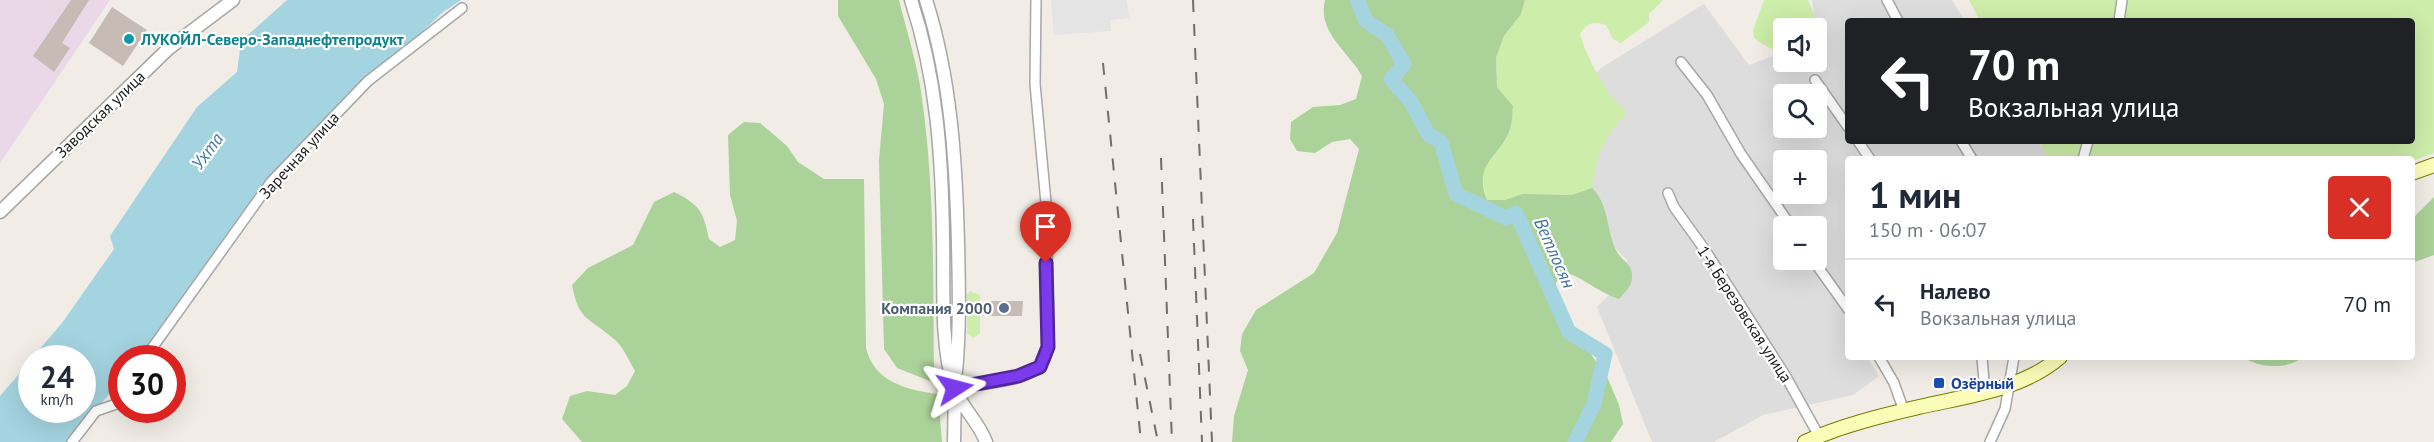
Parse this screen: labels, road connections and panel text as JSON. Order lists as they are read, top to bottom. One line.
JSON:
{"streets":{"street":["Заводская улица","Заречная улица","1-я Березовская улица"]},"water":["Ухта","Ветлосян"],"places":{"other":["ЛУКОЙЛ-Северо-Западнефтепродукт","Компания 2000"],"transit":["Озёрный"]},"page":{"map_buttons":["+","−"],"turn":["70 m","Вокзальная улица"],"heading":["1 мин","150 m · 06:07"],"list":[{"name":"Налево","note":"Вокзальная улица","value":"70 m"}],"speed":"24 km/h","limit":"30"}}
